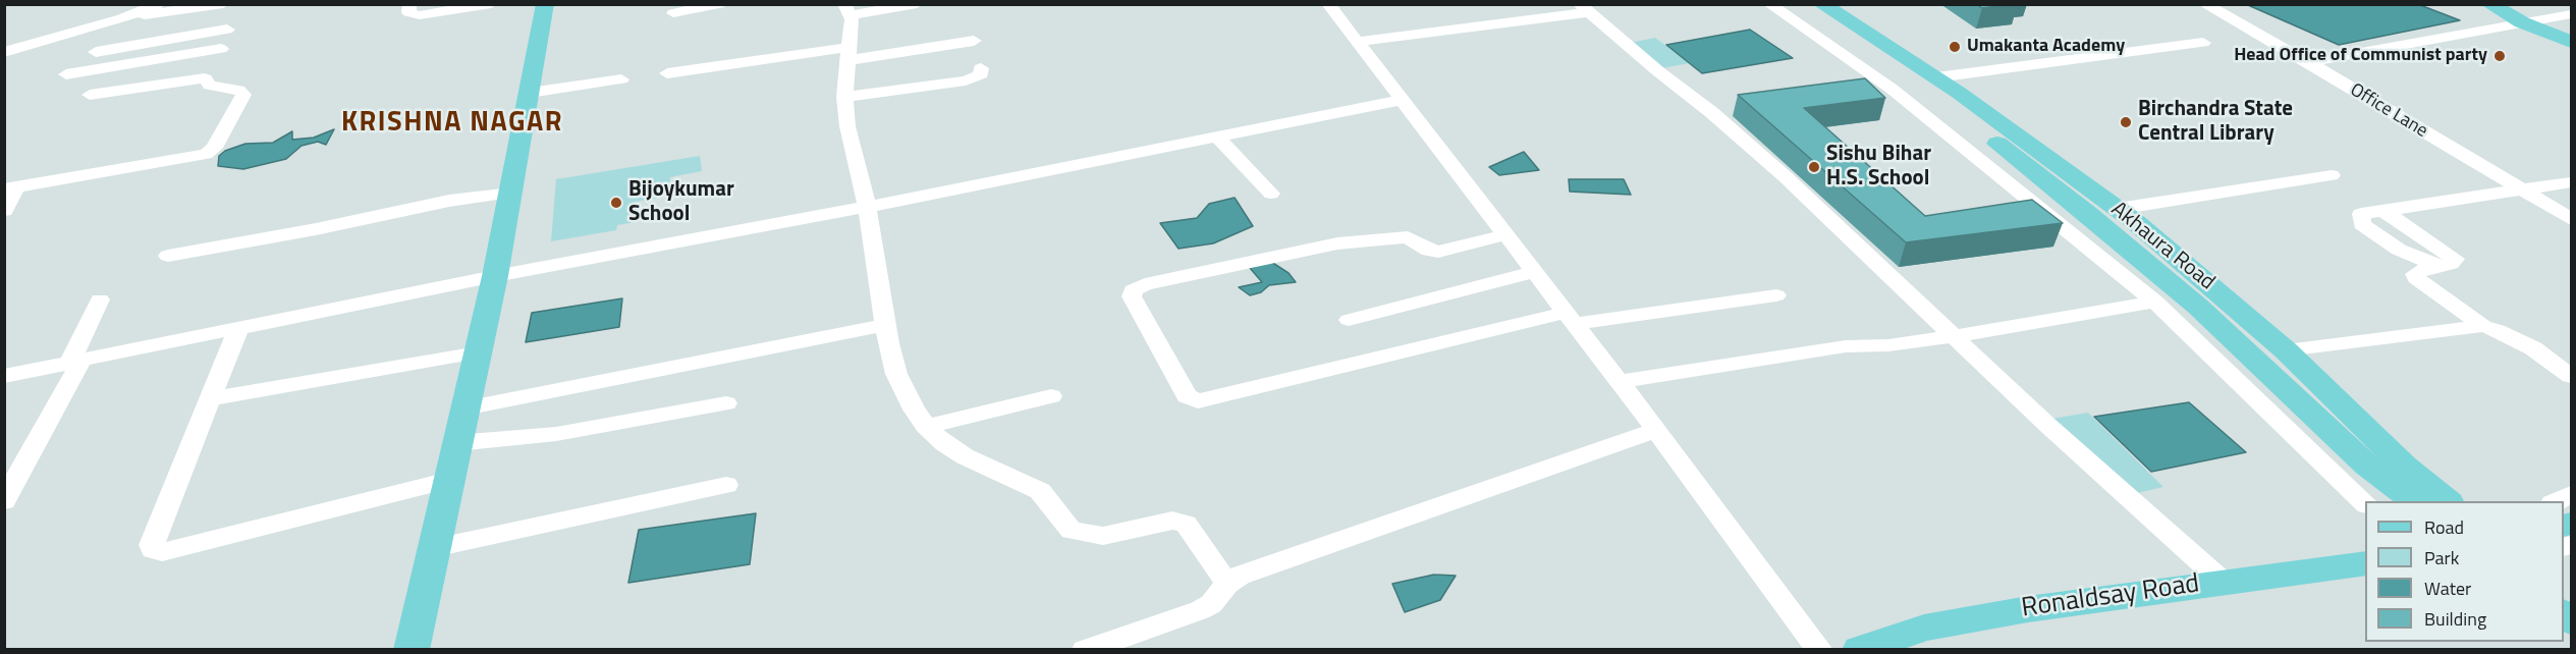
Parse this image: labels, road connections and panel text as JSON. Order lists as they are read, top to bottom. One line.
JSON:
{"streets":{"main road":["Akhaura Road","Ronaldsay Road"],"street":["Office Lane"]},"districts":["KRISHNA NAGAR"],"places":["Umakanta Academy","Head Office of Communist party","Birchandra State Central Library","Sishu Bihar H.S. School","Bijoykumar School"],"legend":["Road","Park","Water","Building"]}
